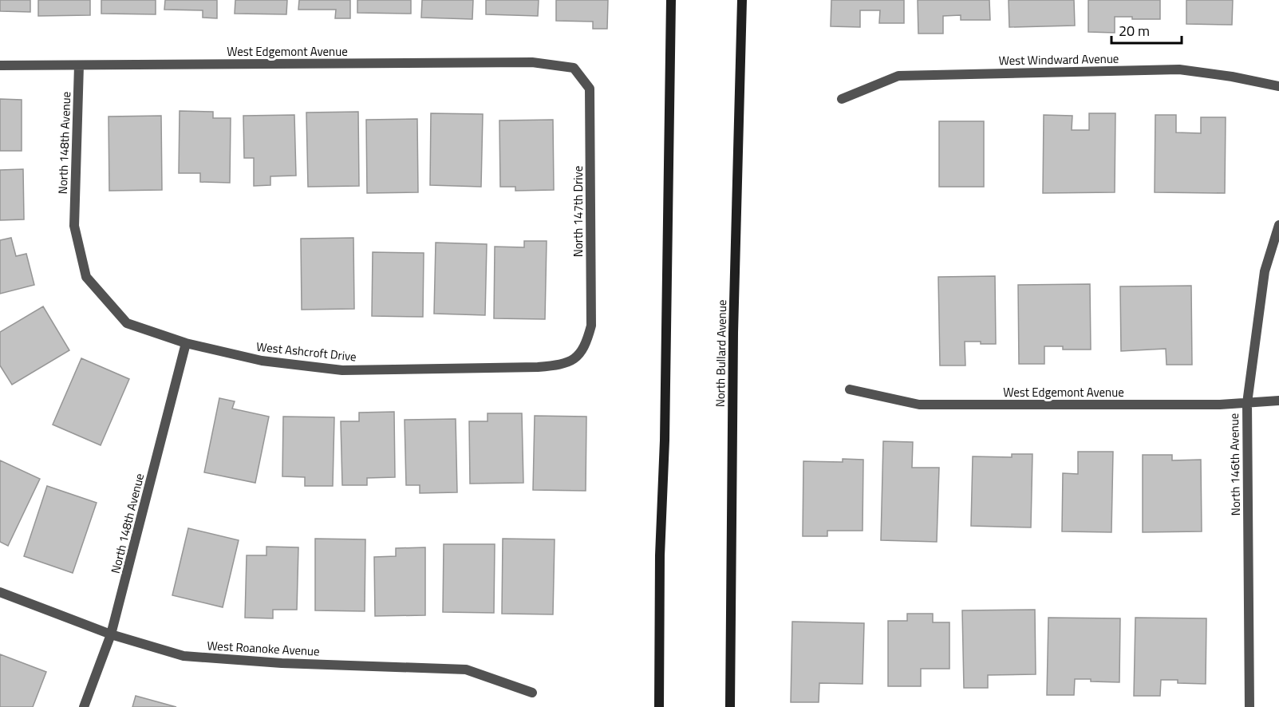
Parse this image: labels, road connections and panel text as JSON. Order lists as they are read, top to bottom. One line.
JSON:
{"streets":{"main road":["North Bullard Avenue"],"street":["West Edgemont Avenue","West Windward Avenue","North 148th Avenue","North 147th Drive","West Ashcroft Drive","North 146th Avenue","West Roanoke Avenue"]},"crossings":[["West Edgemont Avenue","North 148th Avenue"],["West Edgemont Avenue","North 147th Drive"],["West Edgemont Avenue","North 146th Avenue"],["North 148th Avenue","West Ashcroft Drive"],["North 148th Avenue","West Roanoke Avenue"],["North 147th Drive","West Ashcroft Drive"]],"scale_bar":"20 m"}
